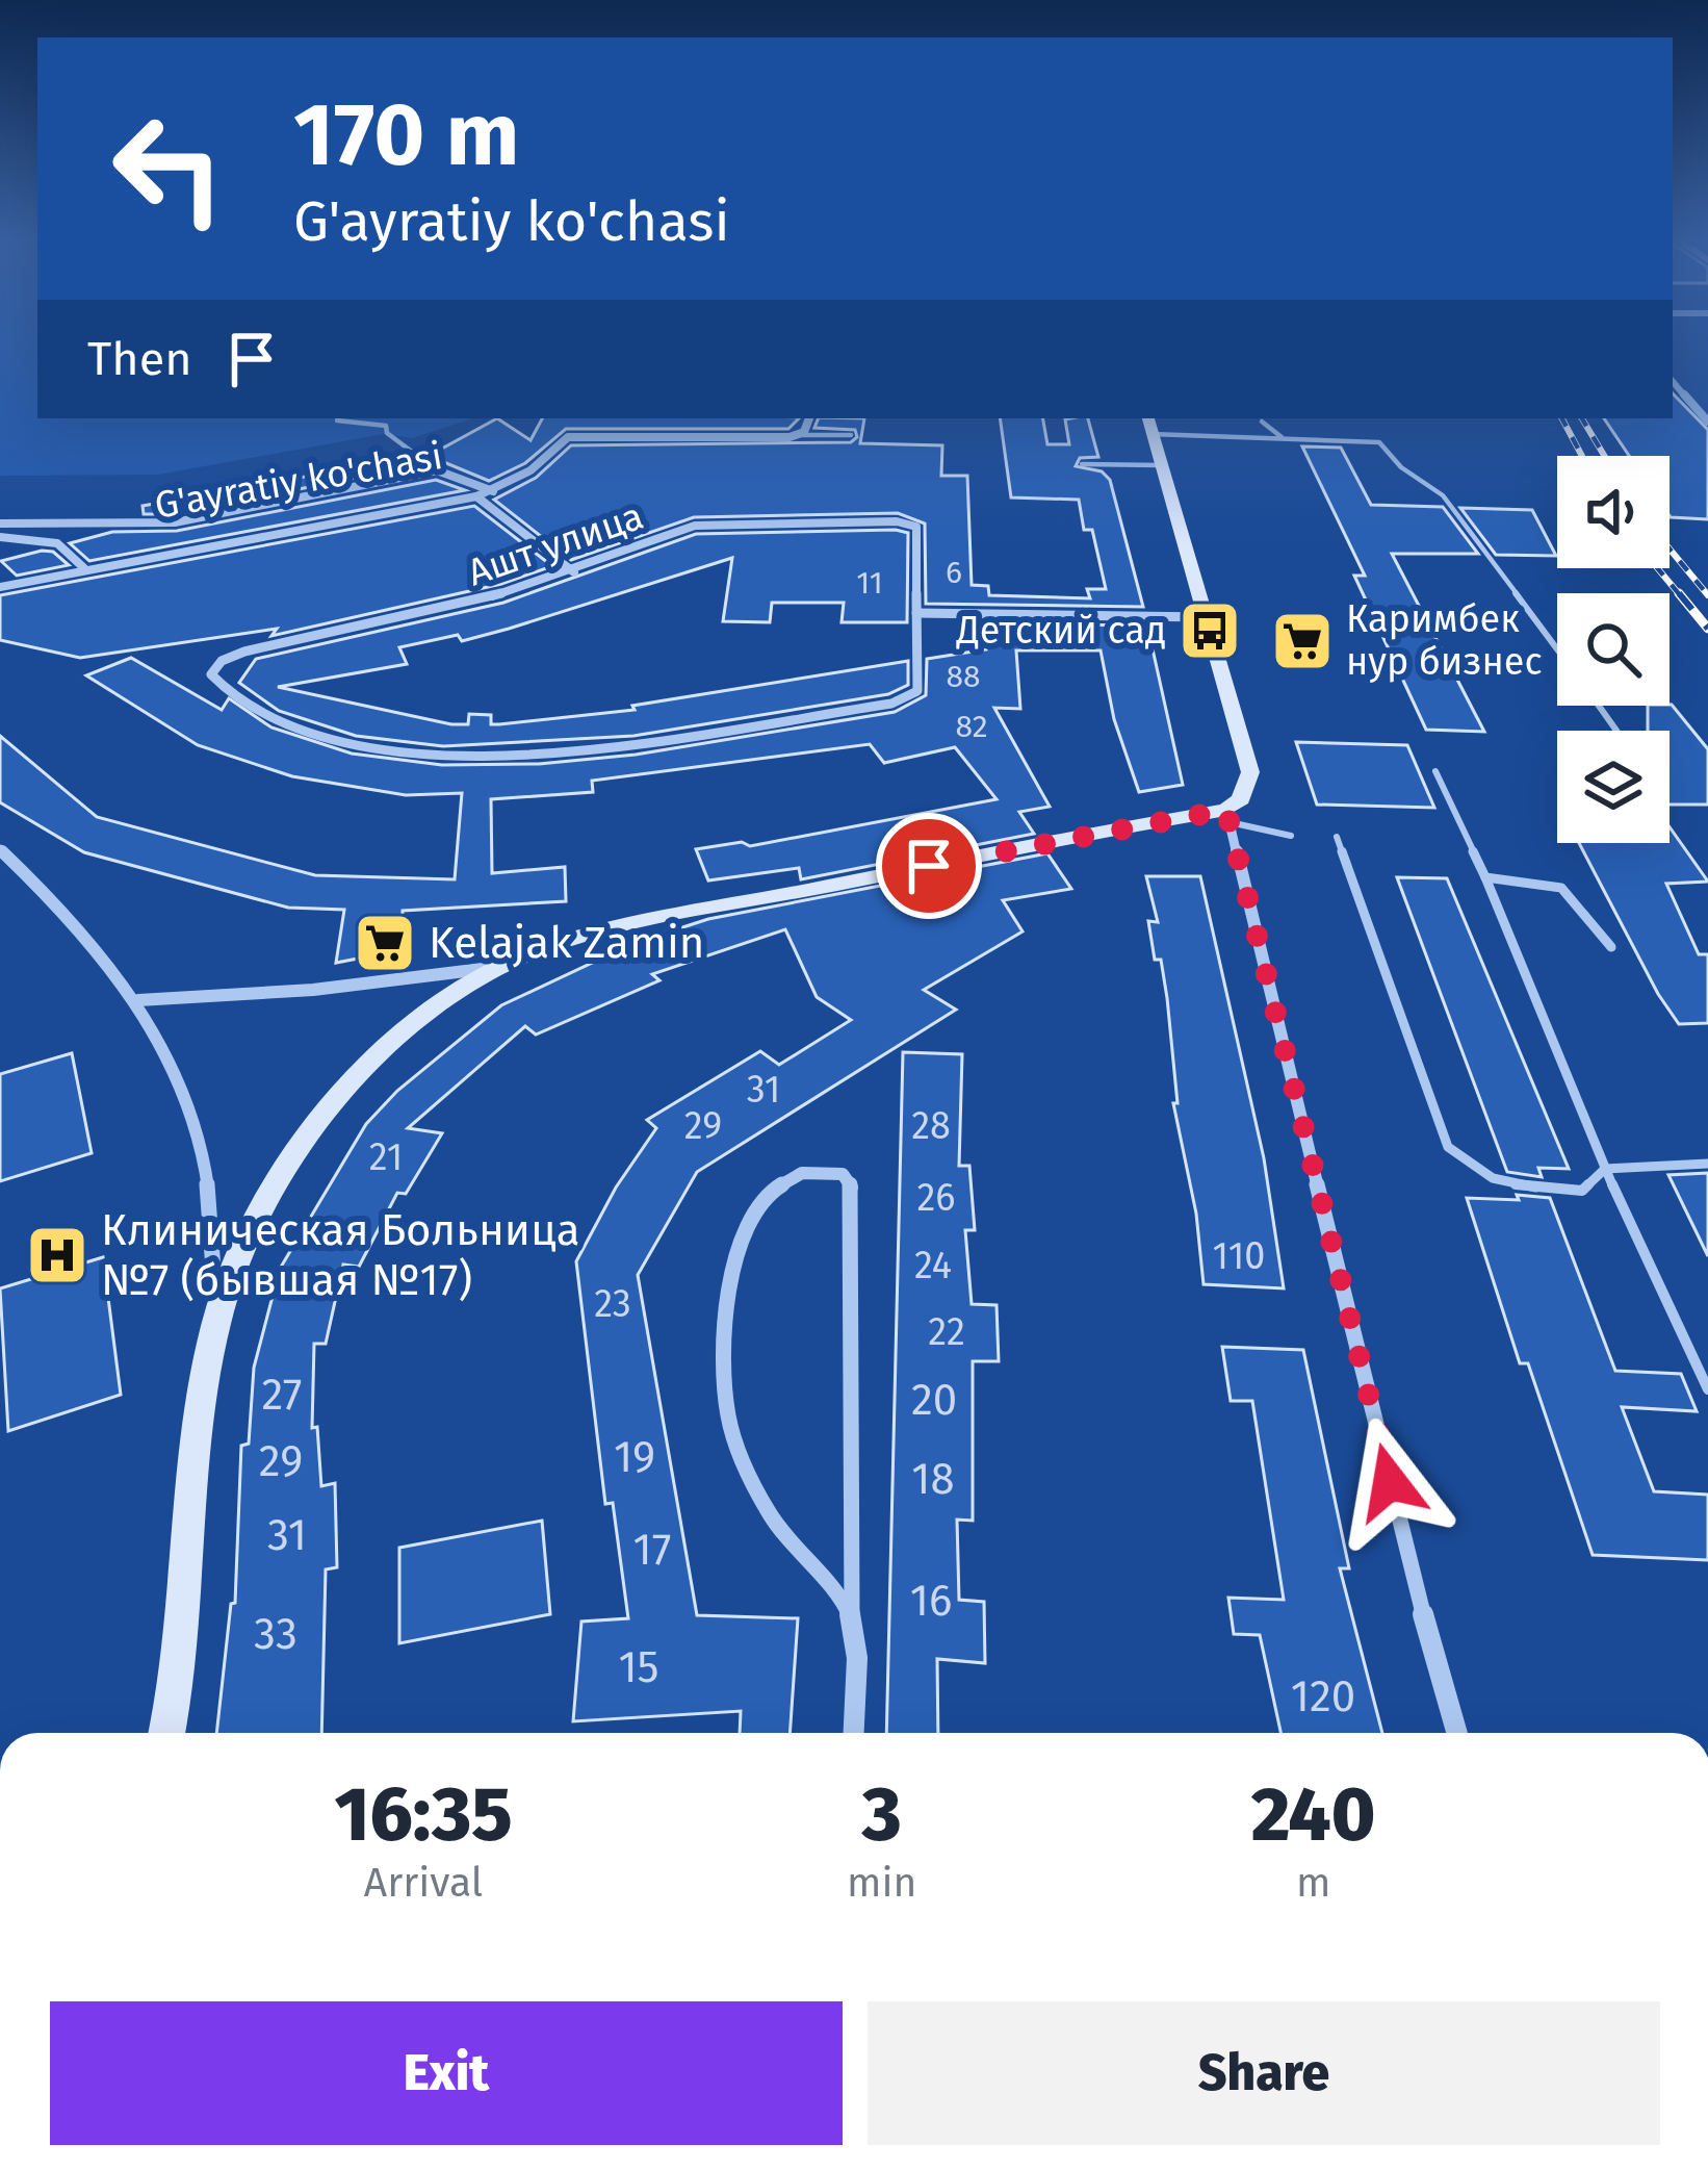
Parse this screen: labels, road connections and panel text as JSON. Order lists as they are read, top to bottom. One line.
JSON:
{"streets":{"street":["G'ayratiy ko'chasi","Ашт улица"]},"places":{"bus stop":["Детский сад"],"supermarket":["Каримбек нур бизнес","Kelajak Zamin"],"hospital":["Клиническая Больница №7 (бывшая №17)"]},"house_numbers":["6","11","88","82","31","29","28","21","26","110","24","23","22","27","20","19","29","18","31","17","16","33","15","120"],"page":{"turn":["170 m","G'ayratiy ko'chasi"],"then":"Then","eta":["16:35","Arrival","3","min","240","m"],"buttons":["Exit","Share"]}}
